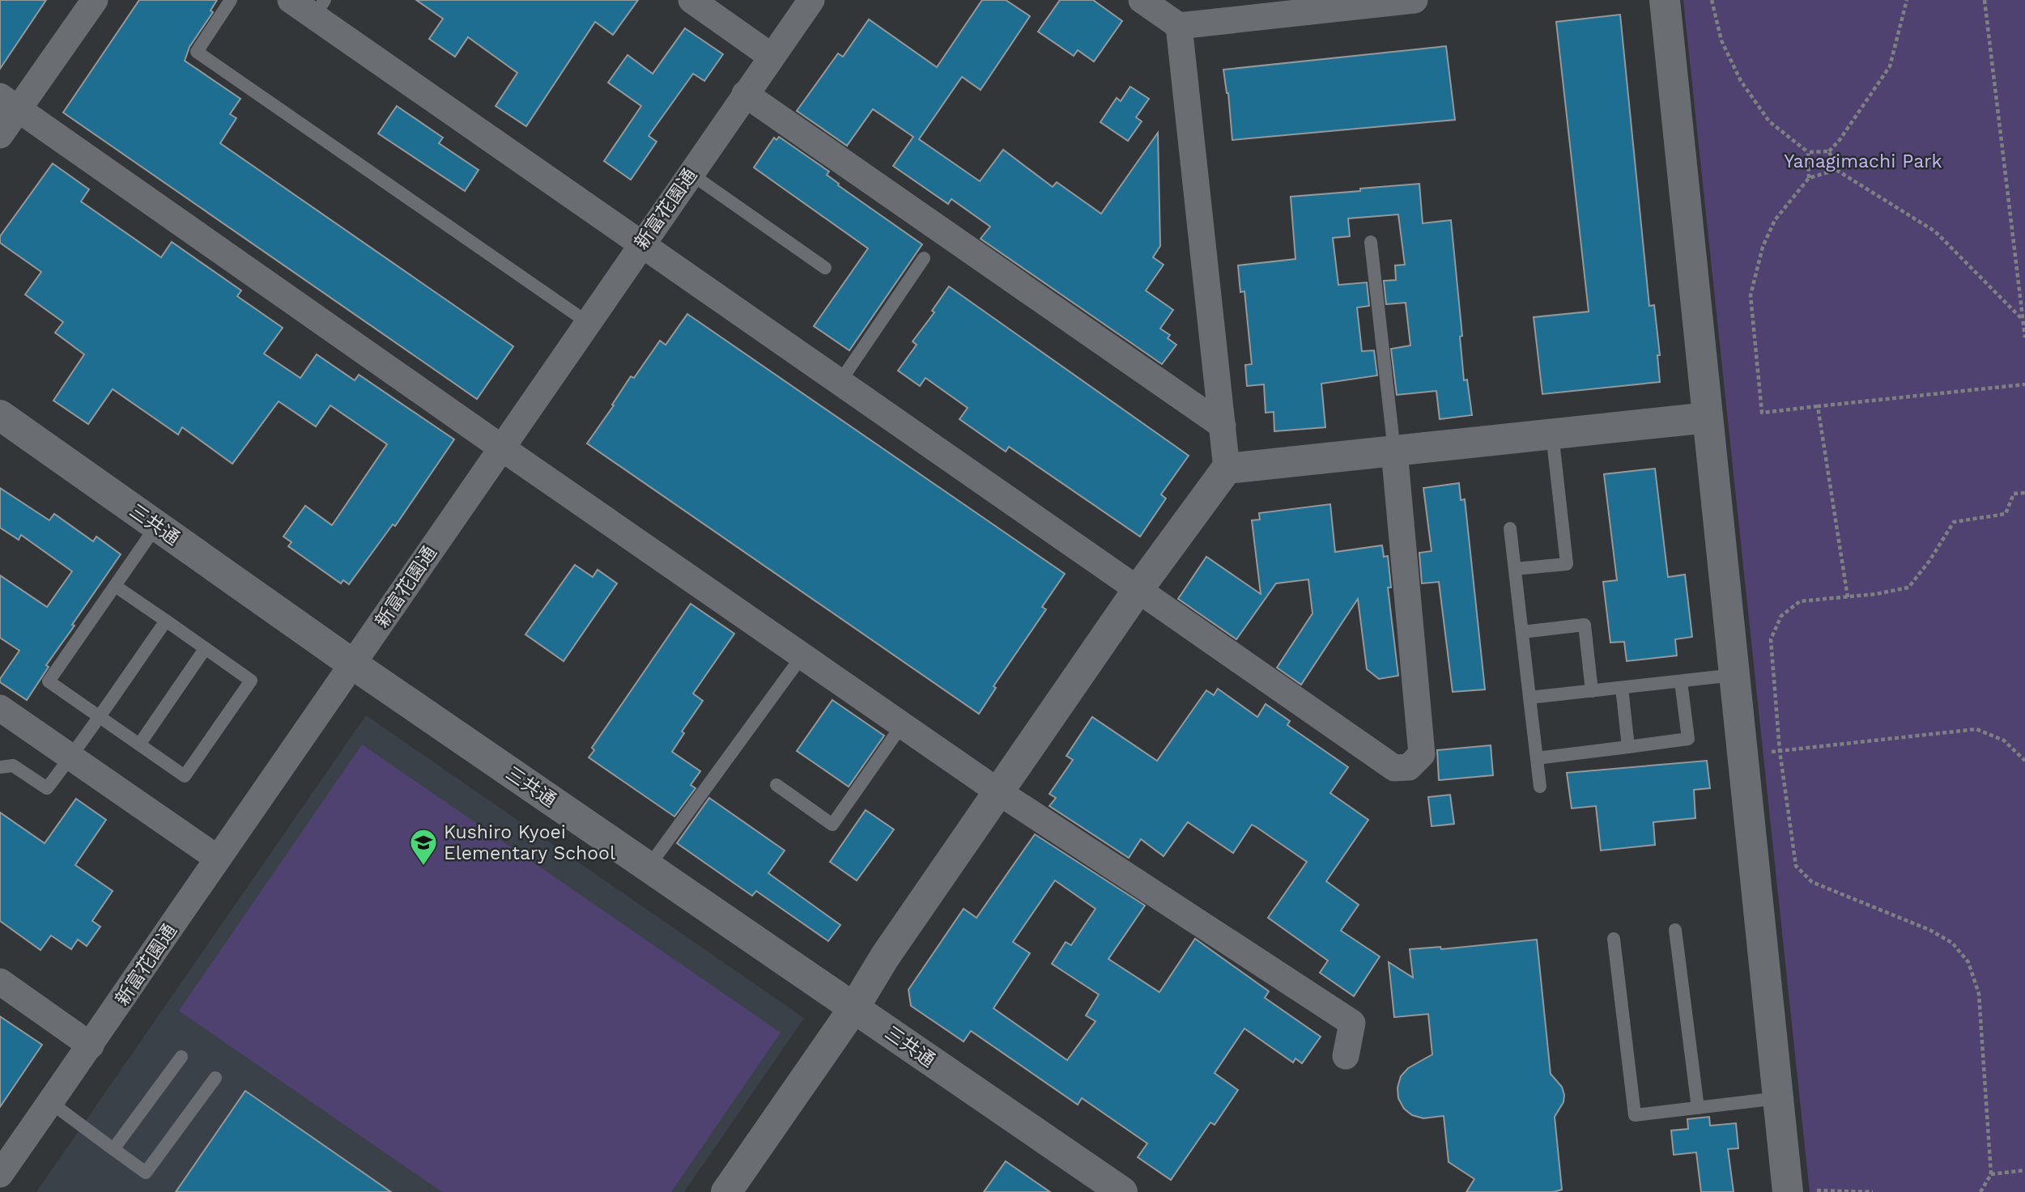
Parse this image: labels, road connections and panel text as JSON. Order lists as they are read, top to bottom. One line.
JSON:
{"streets":{"street":["新富花園通","三共通"]},"crossings":[["新富花園通","三共通"]],"parks":["Yanagimachi Park"],"places":{"school or university":["Kushiro Kyoei Elementary School"]}}
